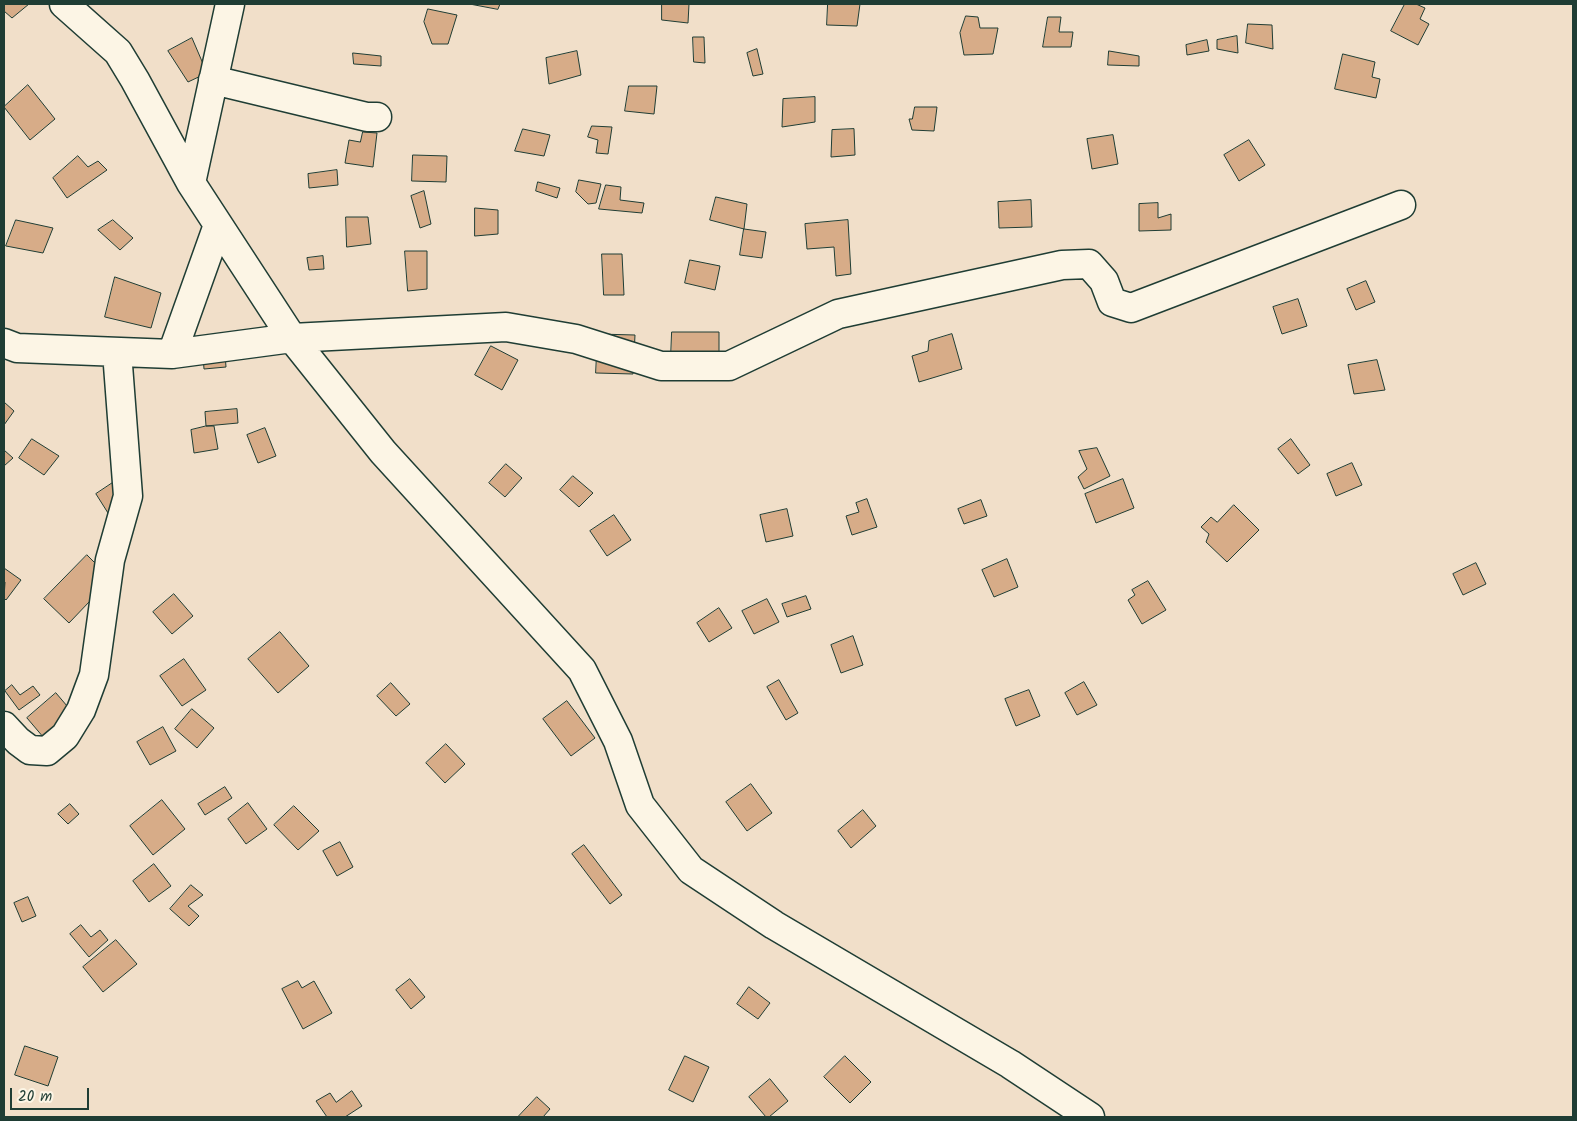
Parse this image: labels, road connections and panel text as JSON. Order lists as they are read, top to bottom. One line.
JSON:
{"scale_bar":"20 m"}
